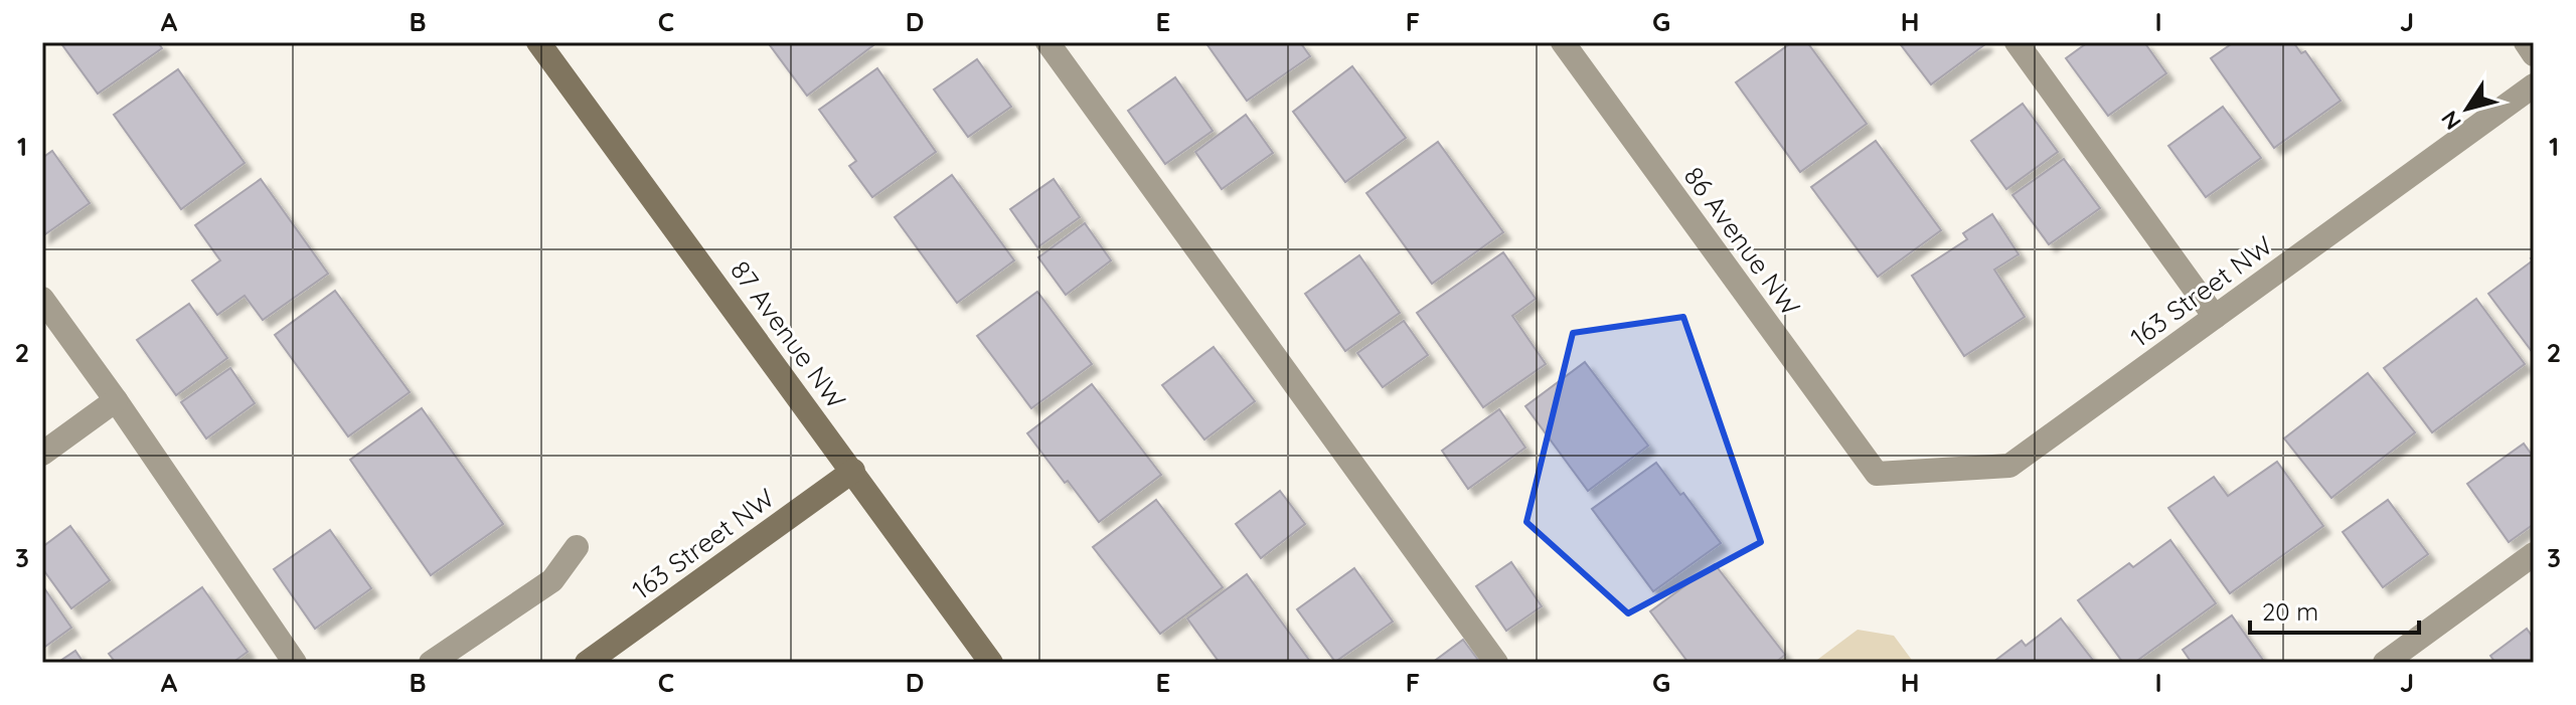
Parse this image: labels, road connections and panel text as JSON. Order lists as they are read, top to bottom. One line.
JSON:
{"streets":{"main road":["163 Street NW","87 Avenue NW"],"street":["86 Avenue NW"]},"crossings":[["86 Avenue NW","163 Street NW"],["163 Street NW","87 Avenue NW"]],"scale_bar":"20 m","north":"bottom left","grid":{"columns":["A","B","C","D","E","F","G","H","I","J"],"rows":["1","2","3"]}}
